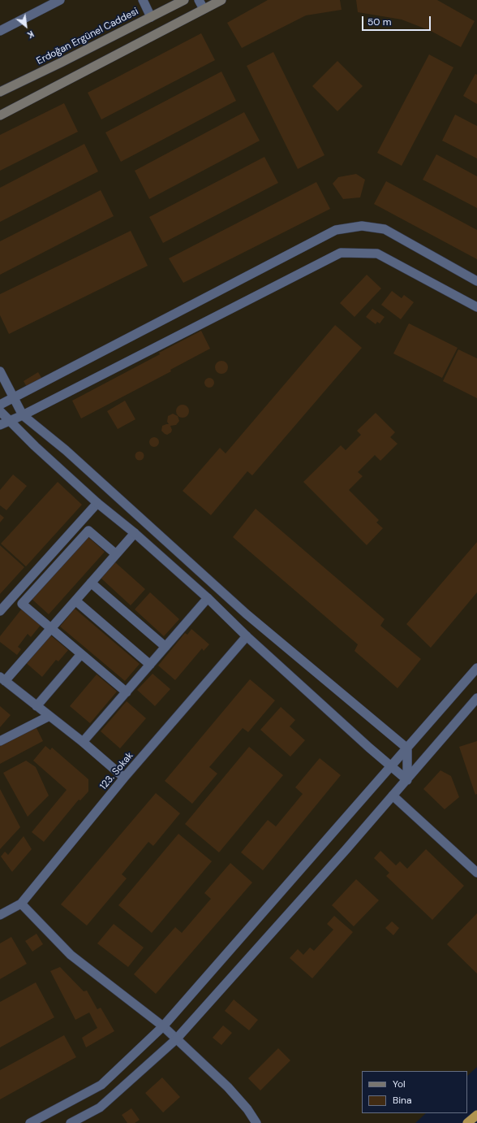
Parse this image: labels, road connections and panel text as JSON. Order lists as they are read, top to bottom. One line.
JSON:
{"streets":{"main road":["Erdoğan Ergünel Caddesi"],"street":["123. Sokak"]},"legend":["Yol","Bina"],"scale_bar":"50 m","north":"bottom right"}
